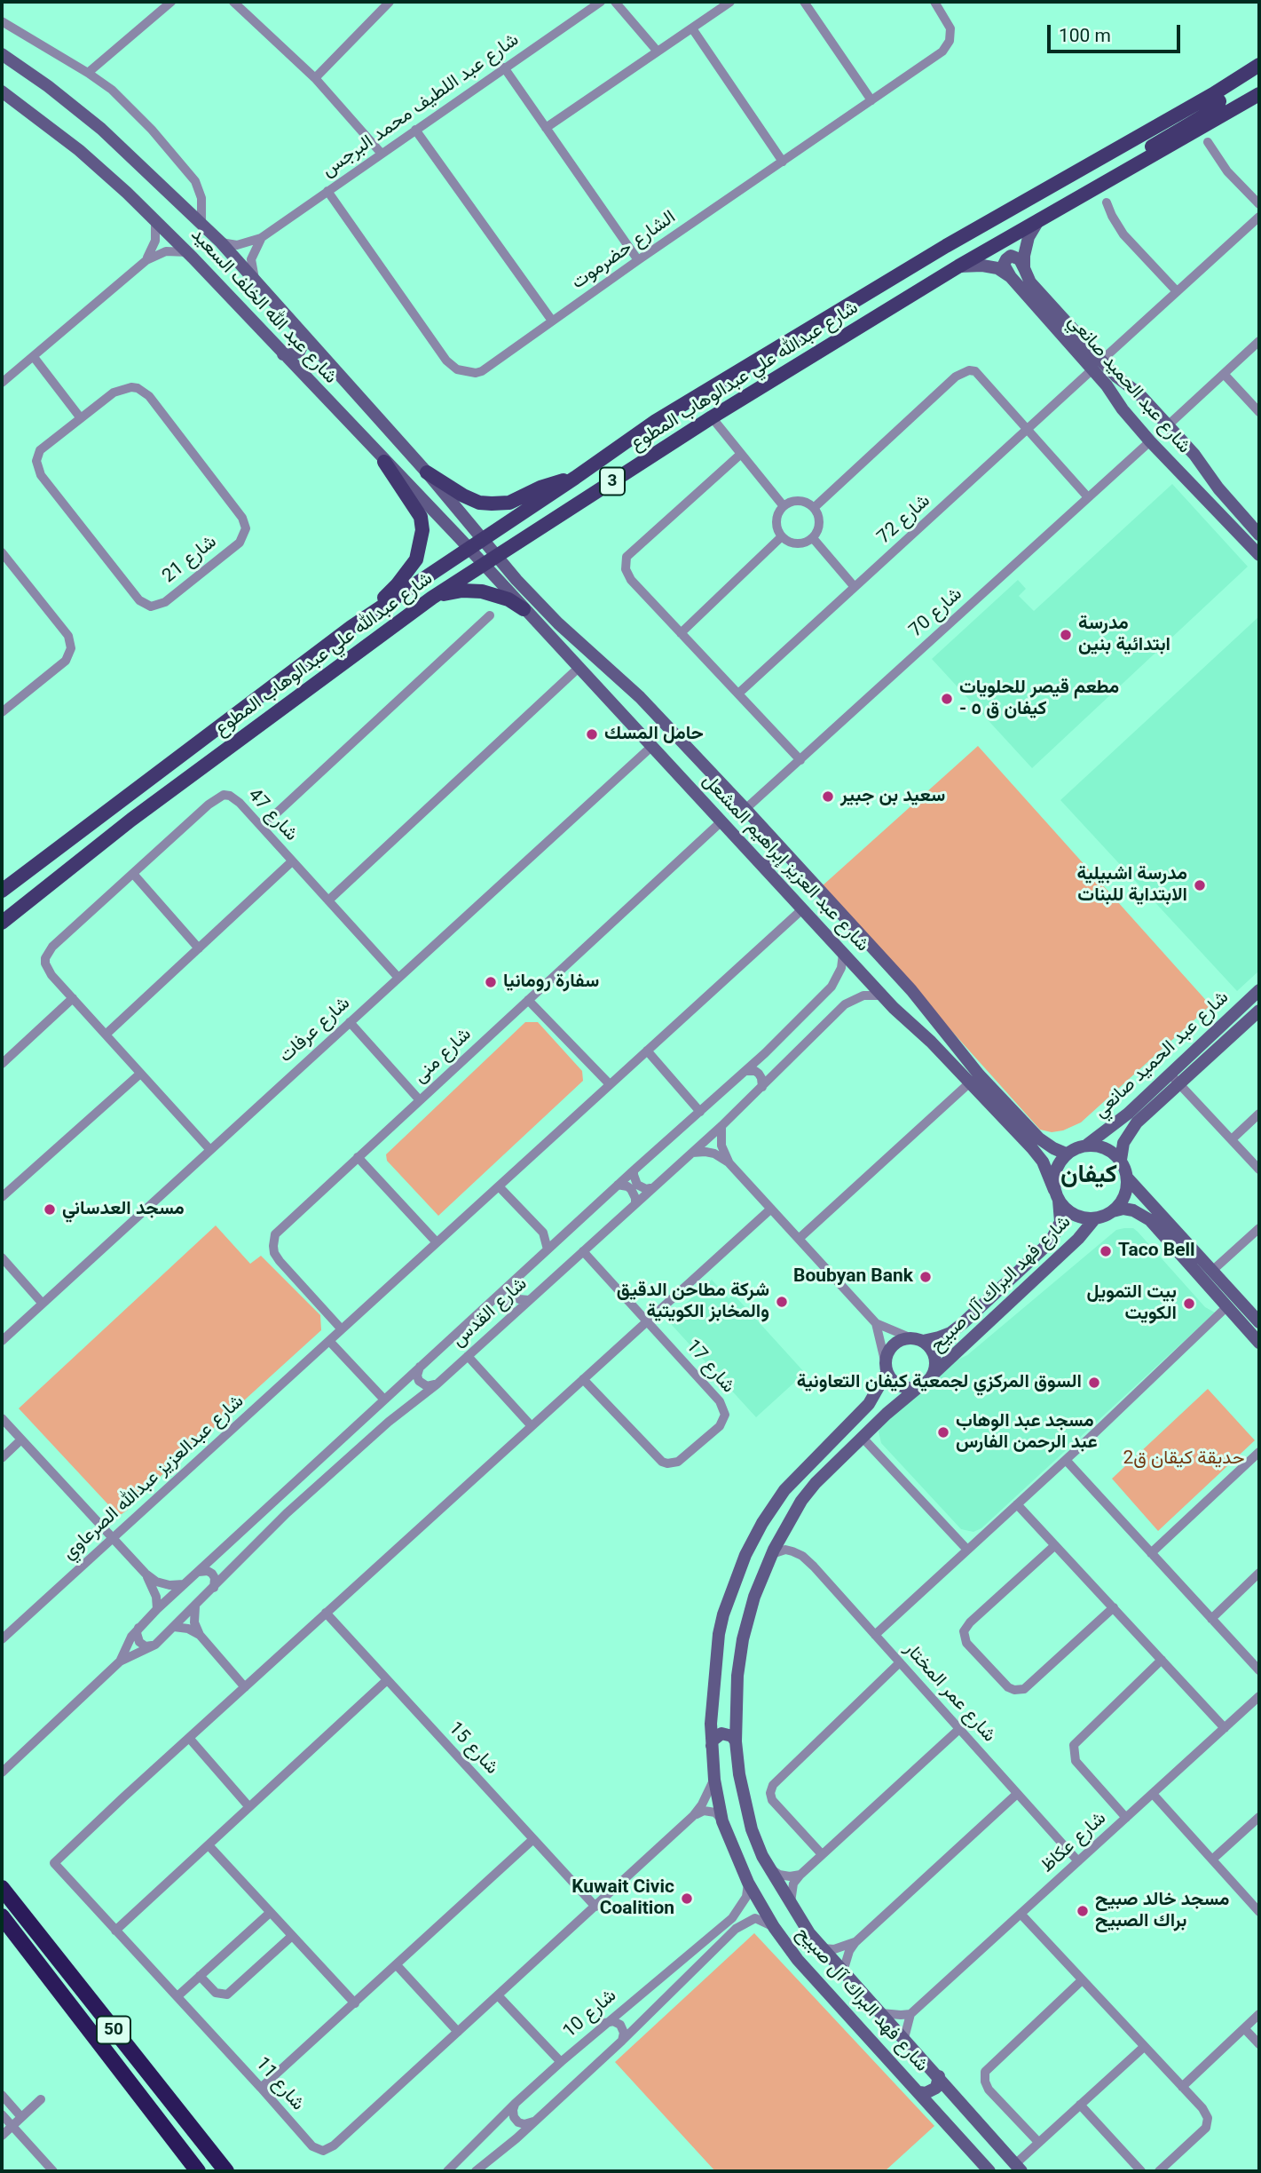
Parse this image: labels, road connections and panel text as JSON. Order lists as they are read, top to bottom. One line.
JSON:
{"streets":{"highway":["50"],"main road":["شارع عبد الله الخلف السعيد","شارع عبدالله علي عبدالوهاب المطوع","شارع عبد الحميد صانعي","3","شارع عبد العزيز إبراهيم المشعل","شارع فهد البراك آل صبيح"],"street":["شارع عبد اللطيف محمد البرجس","الشارع حضرموت","شارع 72","شارع 21","شارع 70","شارع 47","شارع عرفات","شارع منى","شارع القدس","شارع 17","شارع عبدالعزيز عبدالله الصرعاوي","شارع عمر المختار","شارع 15","شارع عكاظ","شارع 10","شارع 11"]},"crossings":[["شارع عبد اللطيف محمد البرجس","الشارع حضرموت"],["شارع عبد اللطيف محمد البرجس","شارع عبد الله الخلف السعيد"],["شارع عبد الله الخلف السعيد","شارع عبدالله علي عبدالوهاب المطوع"],["شارع عبد الله الخلف السعيد","شارع عبد العزيز إبراهيم المشعل"],["شارع عبدالله علي عبدالوهاب المطوع","شارع عبد الحميد صانعي"],["شارع عبدالله علي عبدالوهاب المطوع","شارع عبد العزيز إبراهيم المشعل"],["شارع عبد الحميد صانعي","شارع 72"],["شارع عبد الحميد صانعي","شارع 70"],["شارع عبد الحميد صانعي","شارع عبد العزيز إبراهيم المشعل"],["شارع عبد الحميد صانعي","شارع فهد البراك آل صبيح"],["شارع 70","شارع عبد العزيز إبراهيم المشعل"],["شارع 47","شارع عرفات"],["شارع عبد العزيز إبراهيم المشعل","شارع عرفات"],["شارع عبد العزيز إبراهيم المشعل","شارع منى"],["شارع عبد العزيز إبراهيم المشعل","شارع فهد البراك آل صبيح"],["شارع عبد العزيز إبراهيم المشعل","شارع القدس"],["شارع عبد العزيز إبراهيم المشعل","شارع عبدالعزيز عبدالله الصرعاوي"],["شارع منى","شارع عبدالعزيز عبدالله الصرعاوي"],["شارع فهد البراك آل صبيح","شارع 10"],["شارع فهد البراك آل صبيح","شارع 11"],["شارع القدس","شارع 17"],["شارع عمر المختار","شارع عكاظ"],["شارع 15","شارع 11"]],"districts":["كيفان"],"parks":["حديقة كيقان ق2"],"places":["مدرسة ابتدائية بنين","مطعم قيصر للحلويات - كيفان ق ٥","حامل المسك","سعيد بن جبير","مدرسة اشبيلية الابتداية للبنات","سفارة رومانيا","مسجد العدساني","Taco Bell","Boubyan Bank","شركة مطاحن الدقيق والمخابز الكويتية","بيت التمويل الكويت","السوق المركزي لجمعية كيفان التعاونية","مسجد عبد الوهاب عبد الرحمن الفارس","Kuwait Civic Coalition","مسجد خالد صبيح براك الصبيح"],"scale_bar":"100 m"}
